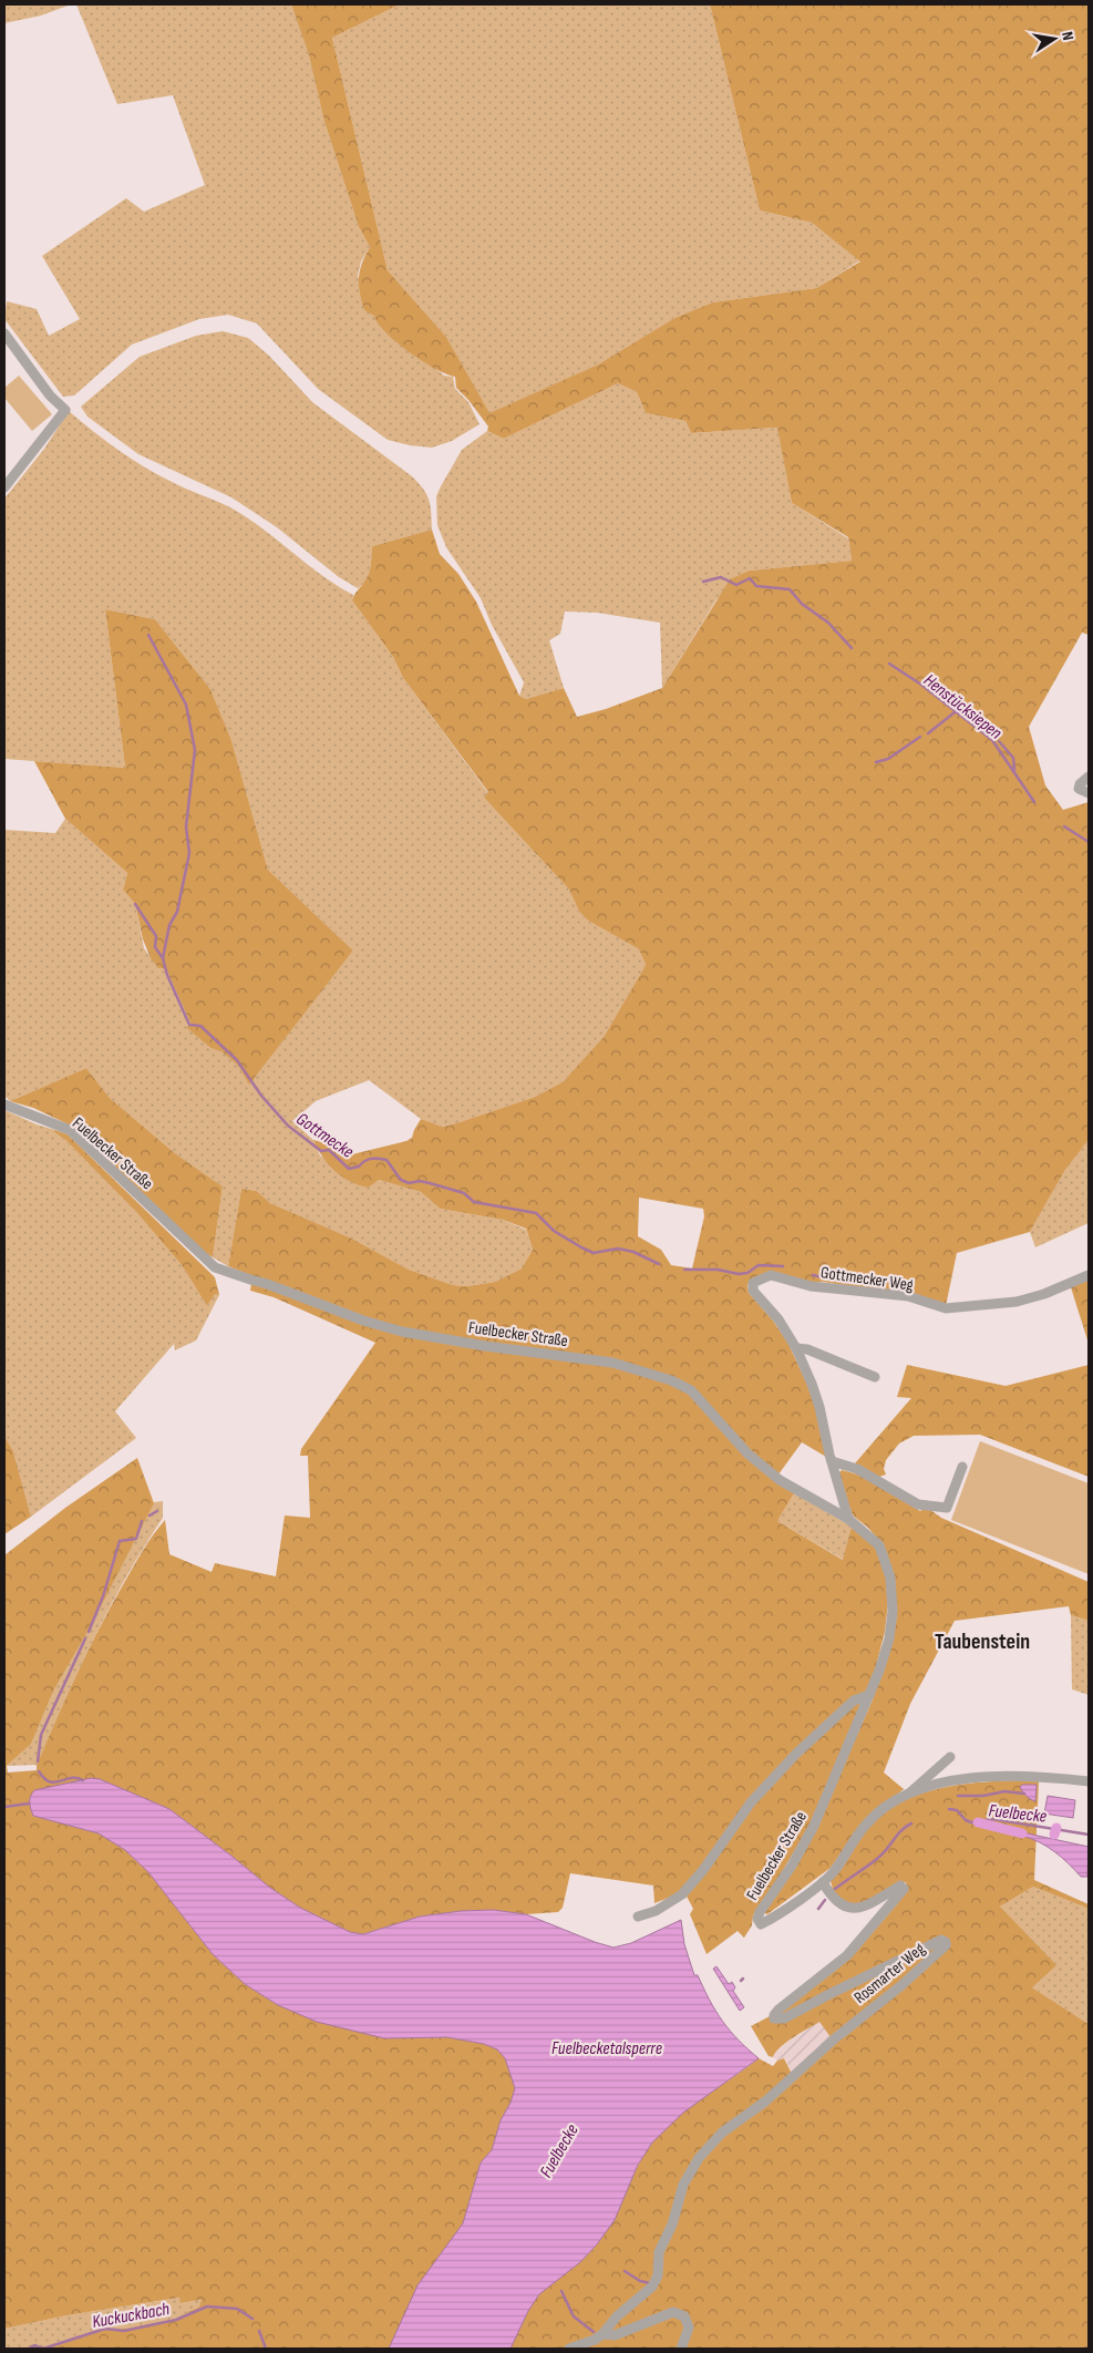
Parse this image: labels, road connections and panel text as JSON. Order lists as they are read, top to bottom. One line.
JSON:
{"streets":{"street":["Fuelbecker Straße","Gottmecker Weg","Rosmarter Weg"]},"crossings":[["Fuelbecker Straße","Gottmecker Weg"],["Fuelbecker Straße","Rosmarter Weg"]],"districts":["Taubenstein"],"water":["Henstücksiepen","Gottmecke","Fuelbecke","Fuelbecketalsperre","Kuckuckbach"],"north":"right"}
